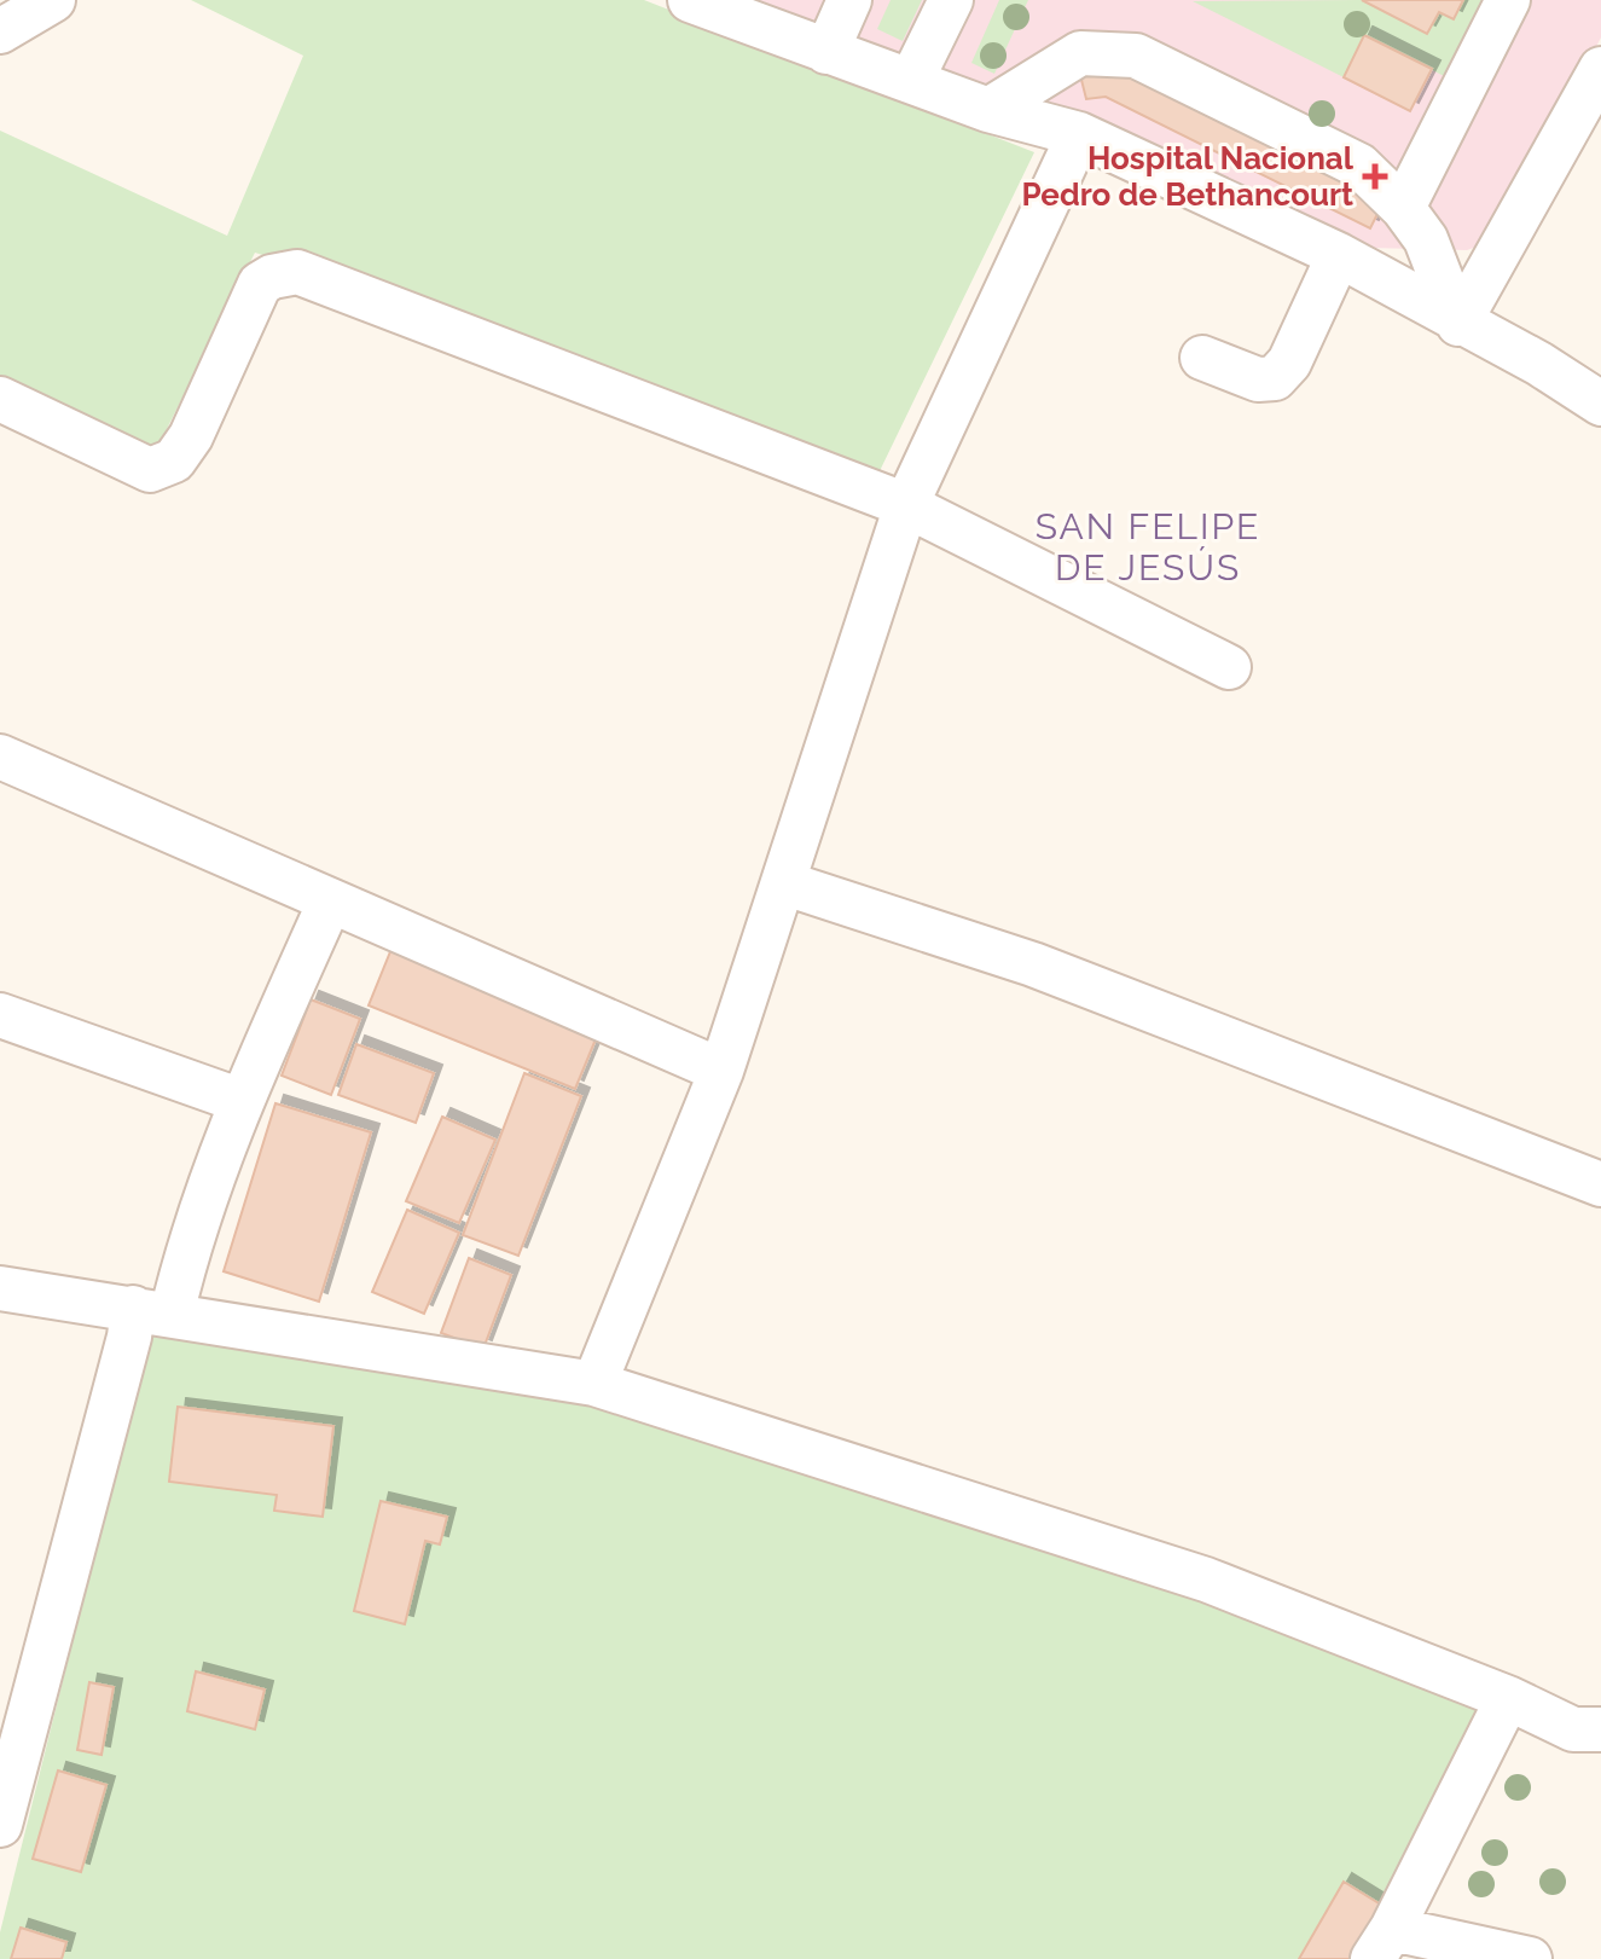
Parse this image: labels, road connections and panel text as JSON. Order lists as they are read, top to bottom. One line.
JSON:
{"districts":["SAN FELIPE DE JESÚS"],"places":{"health":["Hospital Nacional Pedro de Bethancourt"]}}
